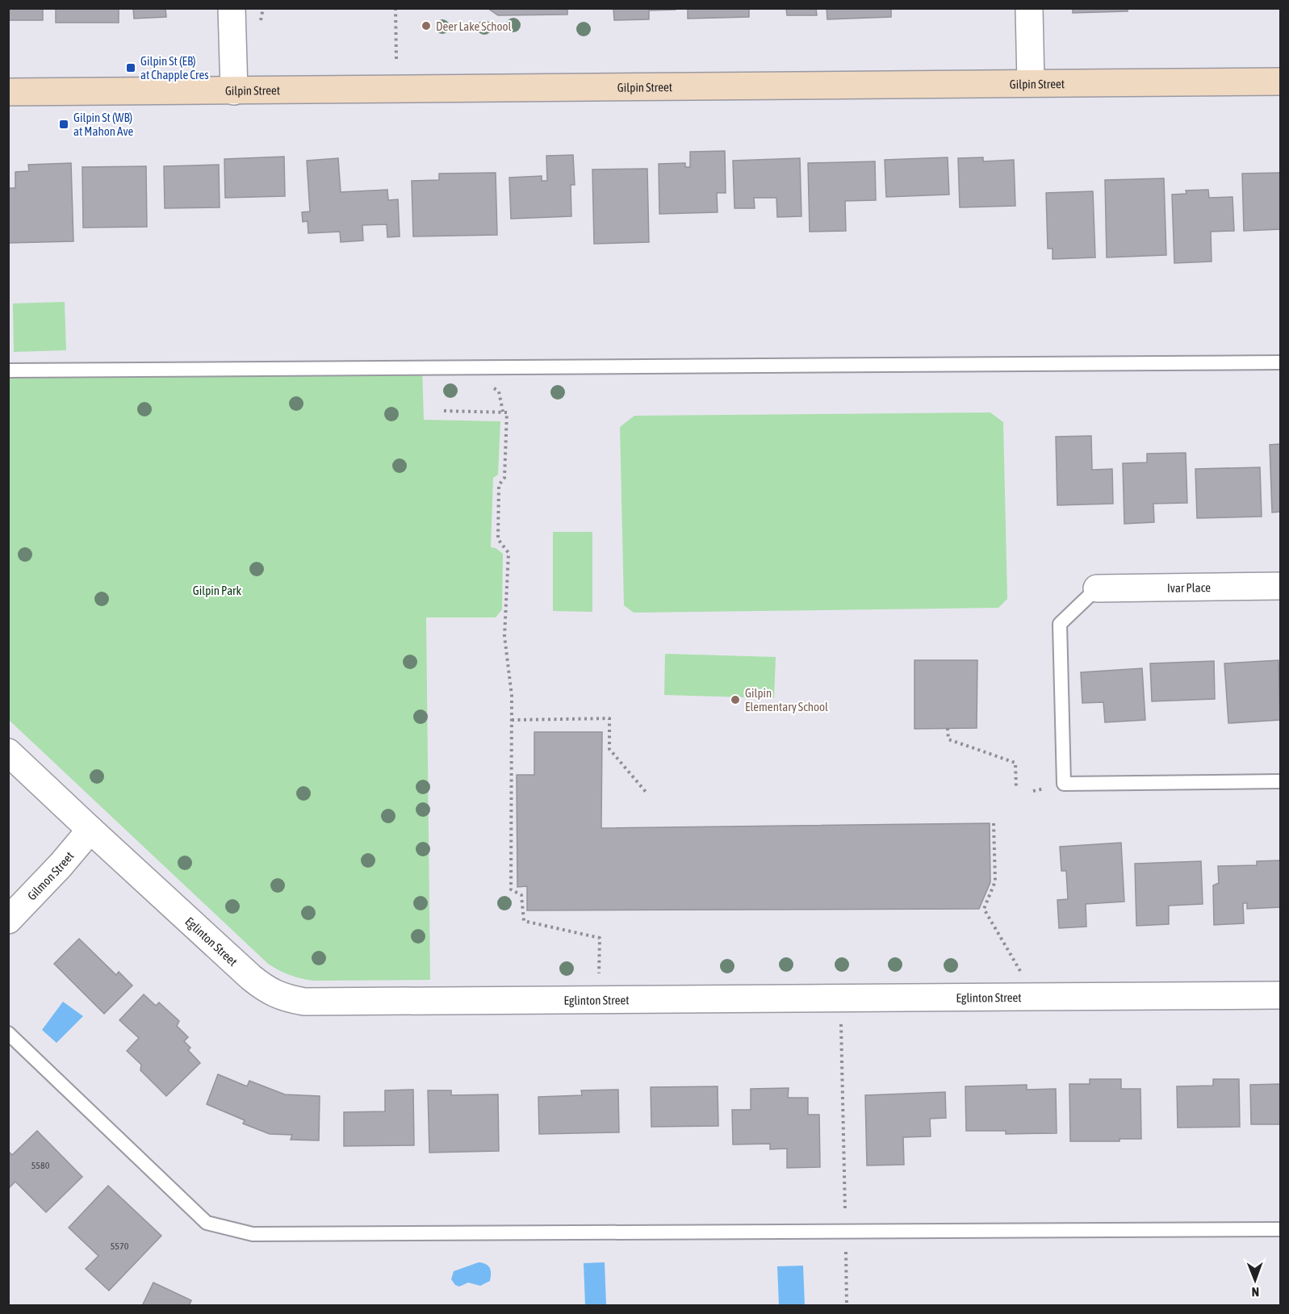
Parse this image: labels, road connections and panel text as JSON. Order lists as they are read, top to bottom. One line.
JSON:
{"streets":{"street":["Gilpin Street","Ivar Place","Gilmon Street","Eglinton Street"]},"crossings":[["Gilmon Street","Eglinton Street"]],"parks":["Gilpin Park"],"places":{"other":["Deer Lake School","Gilpin Elementary School"],"transit":["Gilpin St (EB) at Chapple Cres","Gilpin St (WB) at Mahon Ave"]},"house_numbers":["5580","5570"],"north":"bottom"}
